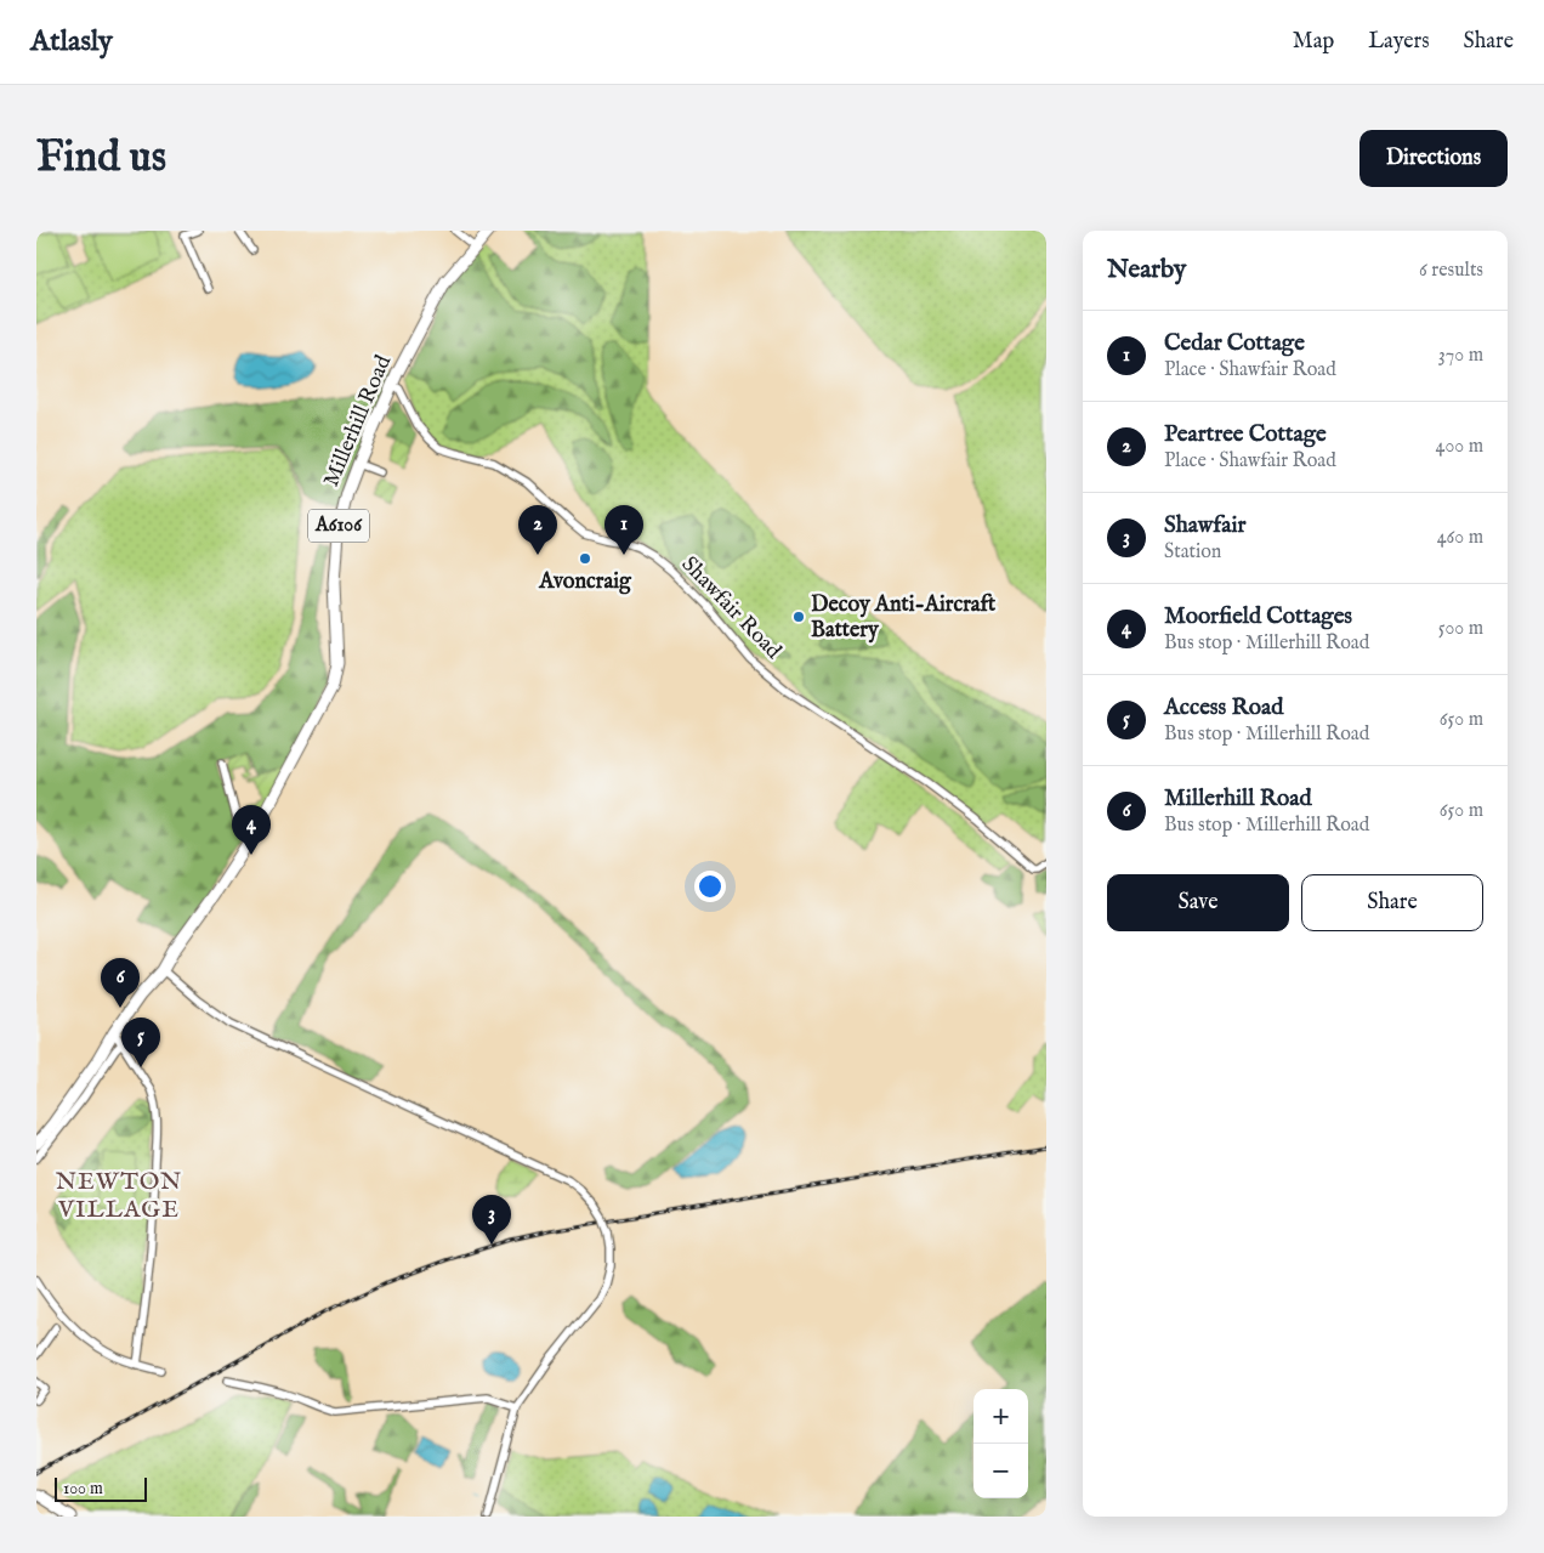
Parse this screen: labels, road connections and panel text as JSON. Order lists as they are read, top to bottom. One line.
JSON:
{"streets":{"main road":["Millerhill Road","A6106"],"street":["Shawfair Road"]},"crossings":[["Millerhill Road","Shawfair Road"]],"districts":["NEWTON VILLAGE"],"places":["Avoncraig","Decoy Anti-Aircraft Battery"],"scale_bar":"100 m","page":{"header":"Atlasly","nav":["Map","Layers","Share"],"buttons":["Directions",["Save","Share"]],"title":"Find us","heading":["Nearby","6 results"],"list":[{"mark":"1","name":"Cedar Cottage","note":"Place · Shawfair Road","value":"370 m"},{"mark":"2","name":"Peartree Cottage","note":"Place · Shawfair Road","value":"400 m"},{"mark":"3","name":"Shawfair","note":"Station","value":"460 m"},{"mark":"4","name":"Moorfield Cottages","note":"Bus stop · Millerhill Road","value":"500 m"},{"mark":"5","name":"Access Road","note":"Bus stop · Millerhill Road","value":"650 m"},{"mark":"6","name":"Millerhill Road","note":"Bus stop · Millerhill Road","value":"650 m"}],"pins":["1","2","4","6","5","3"],"map_buttons":["+","−"],"scale":"100 m"}}
